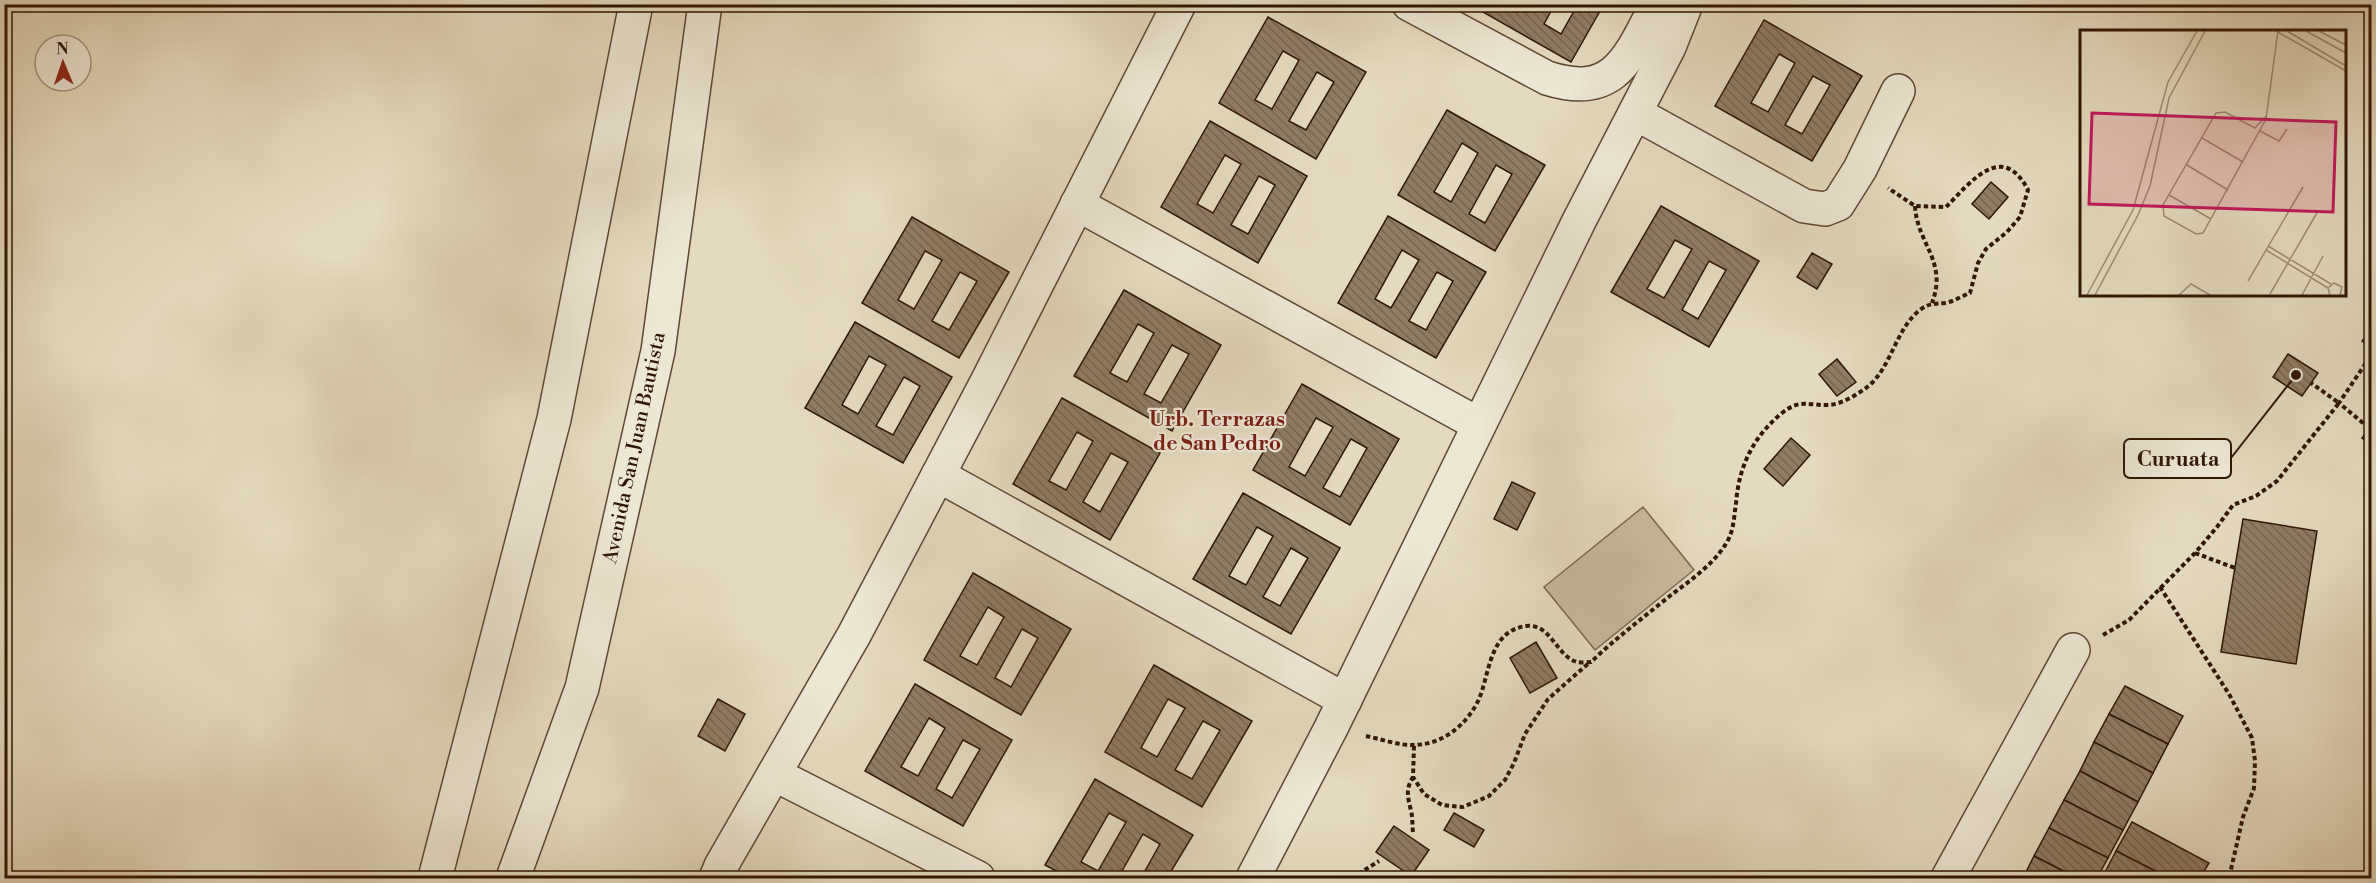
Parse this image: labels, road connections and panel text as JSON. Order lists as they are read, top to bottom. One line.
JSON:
{"streets":{"street":["Avenida San Juan Bautista"]},"districts":["Urb. Terrazas de San Pedro"],"places":["Curuata"],"north":"top"}
